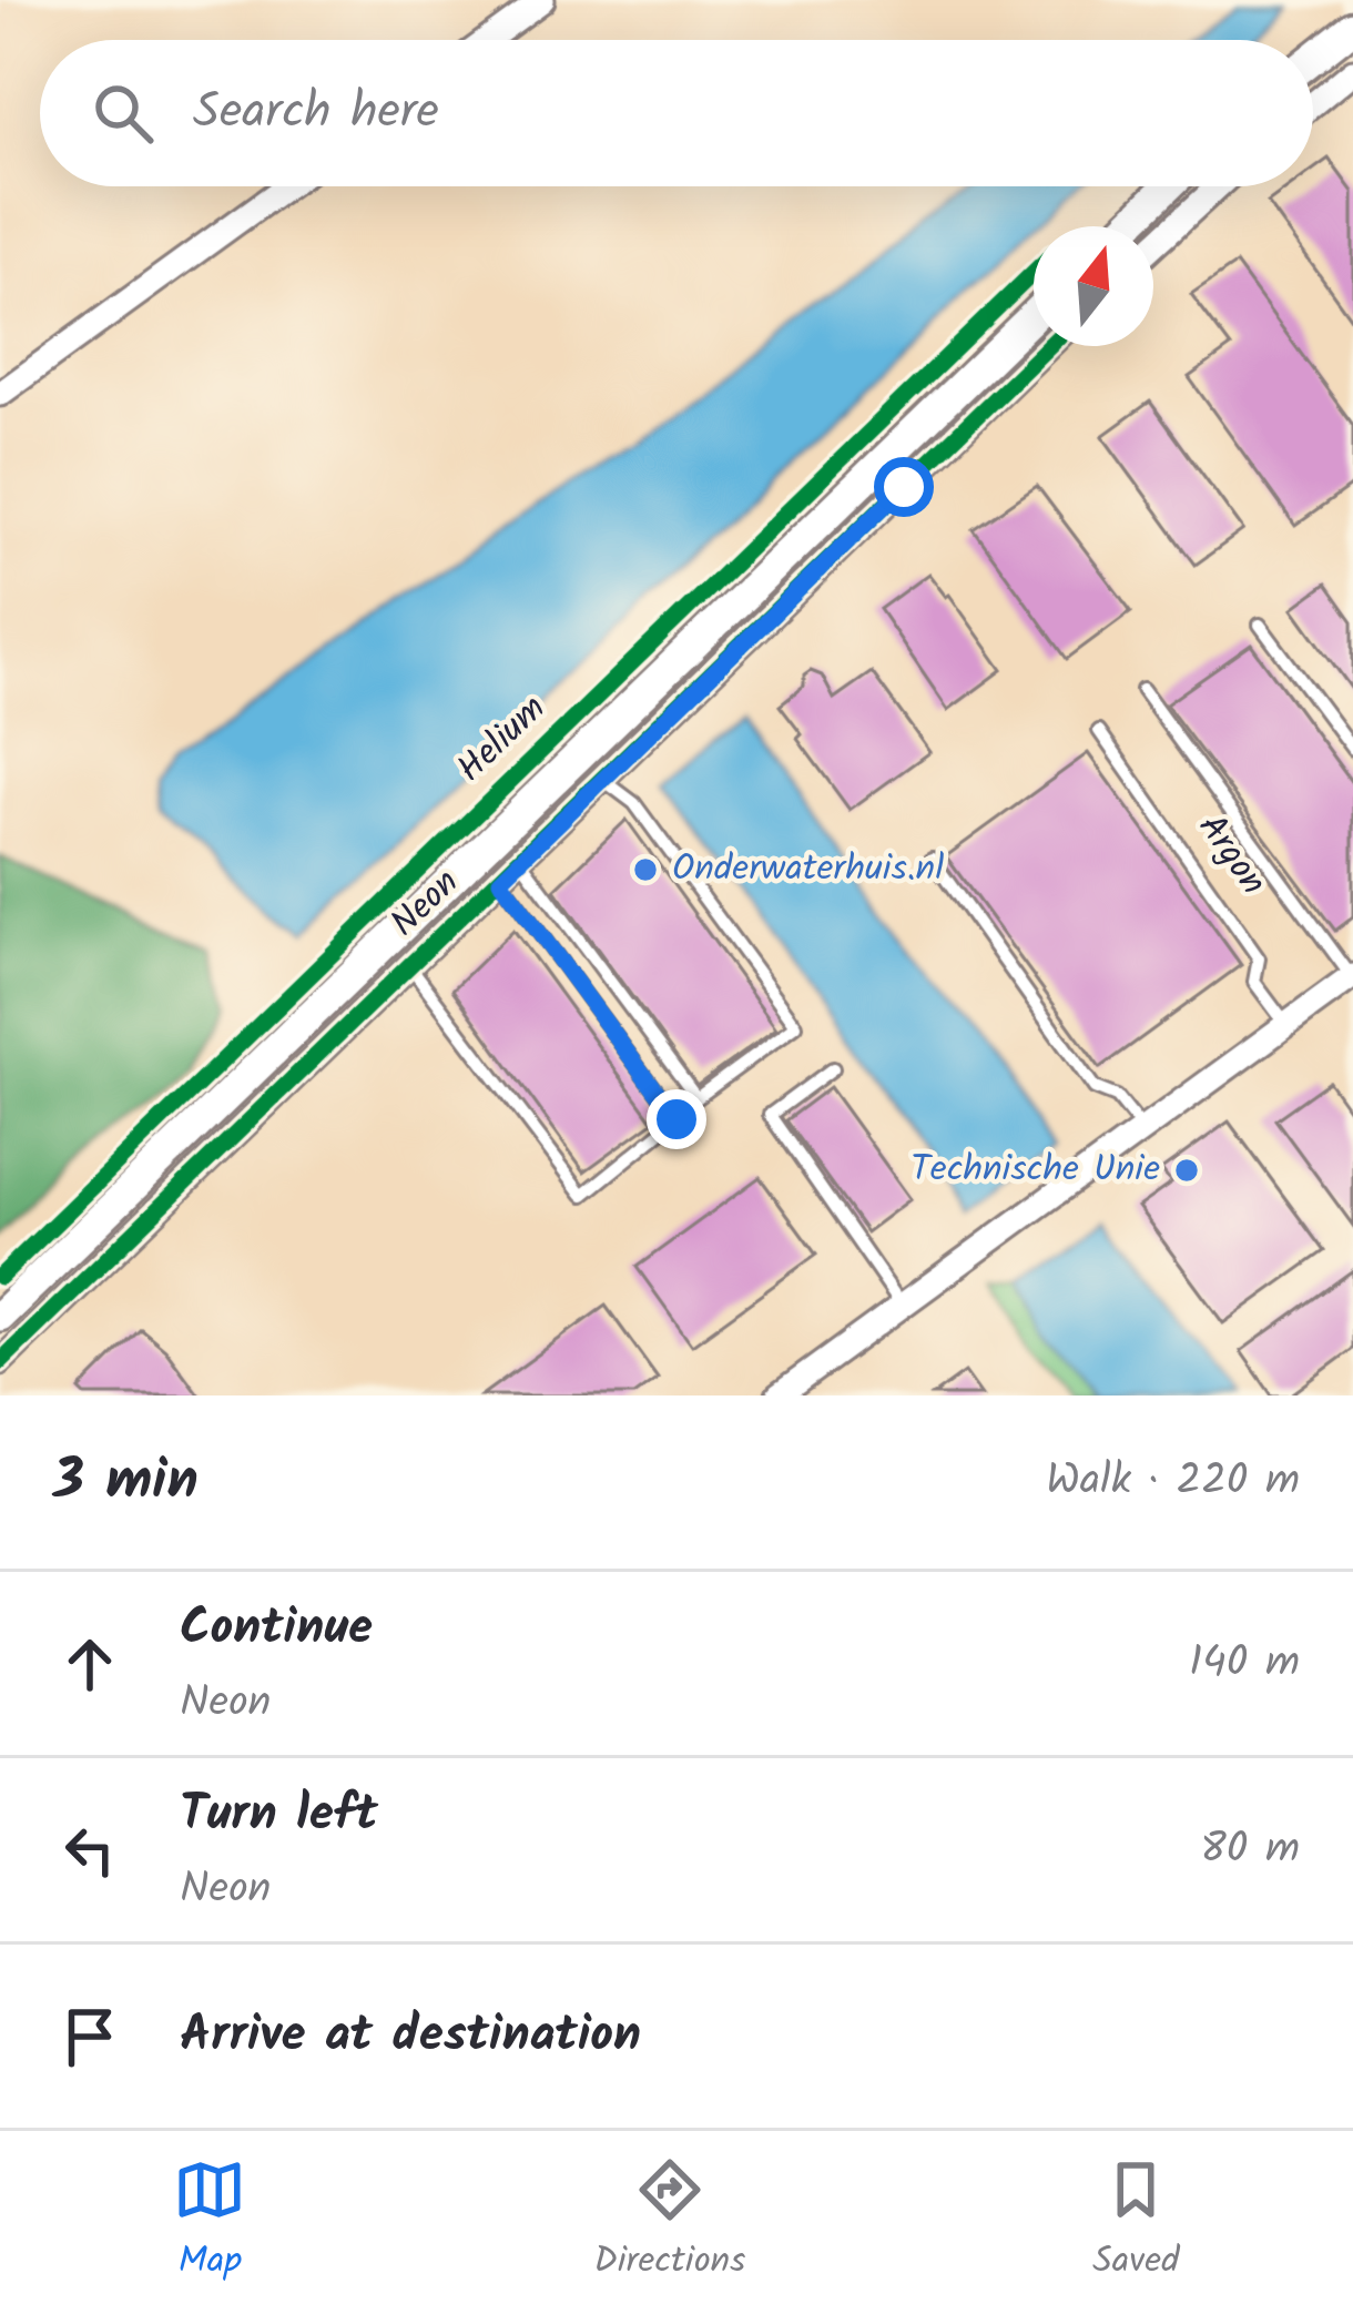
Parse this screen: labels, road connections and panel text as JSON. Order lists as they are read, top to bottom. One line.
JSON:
{"streets":{"street":["Helium","Argon","Neon"]},"places":["Onderwaterhuis.nl","Technische Unie"],"north":"top","page":{"search":"Search here","heading":["3 min","Walk · 220 m"],"list":[["Continue","Neon","140 m"],["Turn left","Neon","80 m"],"Arrive at destination"],"nav":["Map","Directions","Saved"]}}
